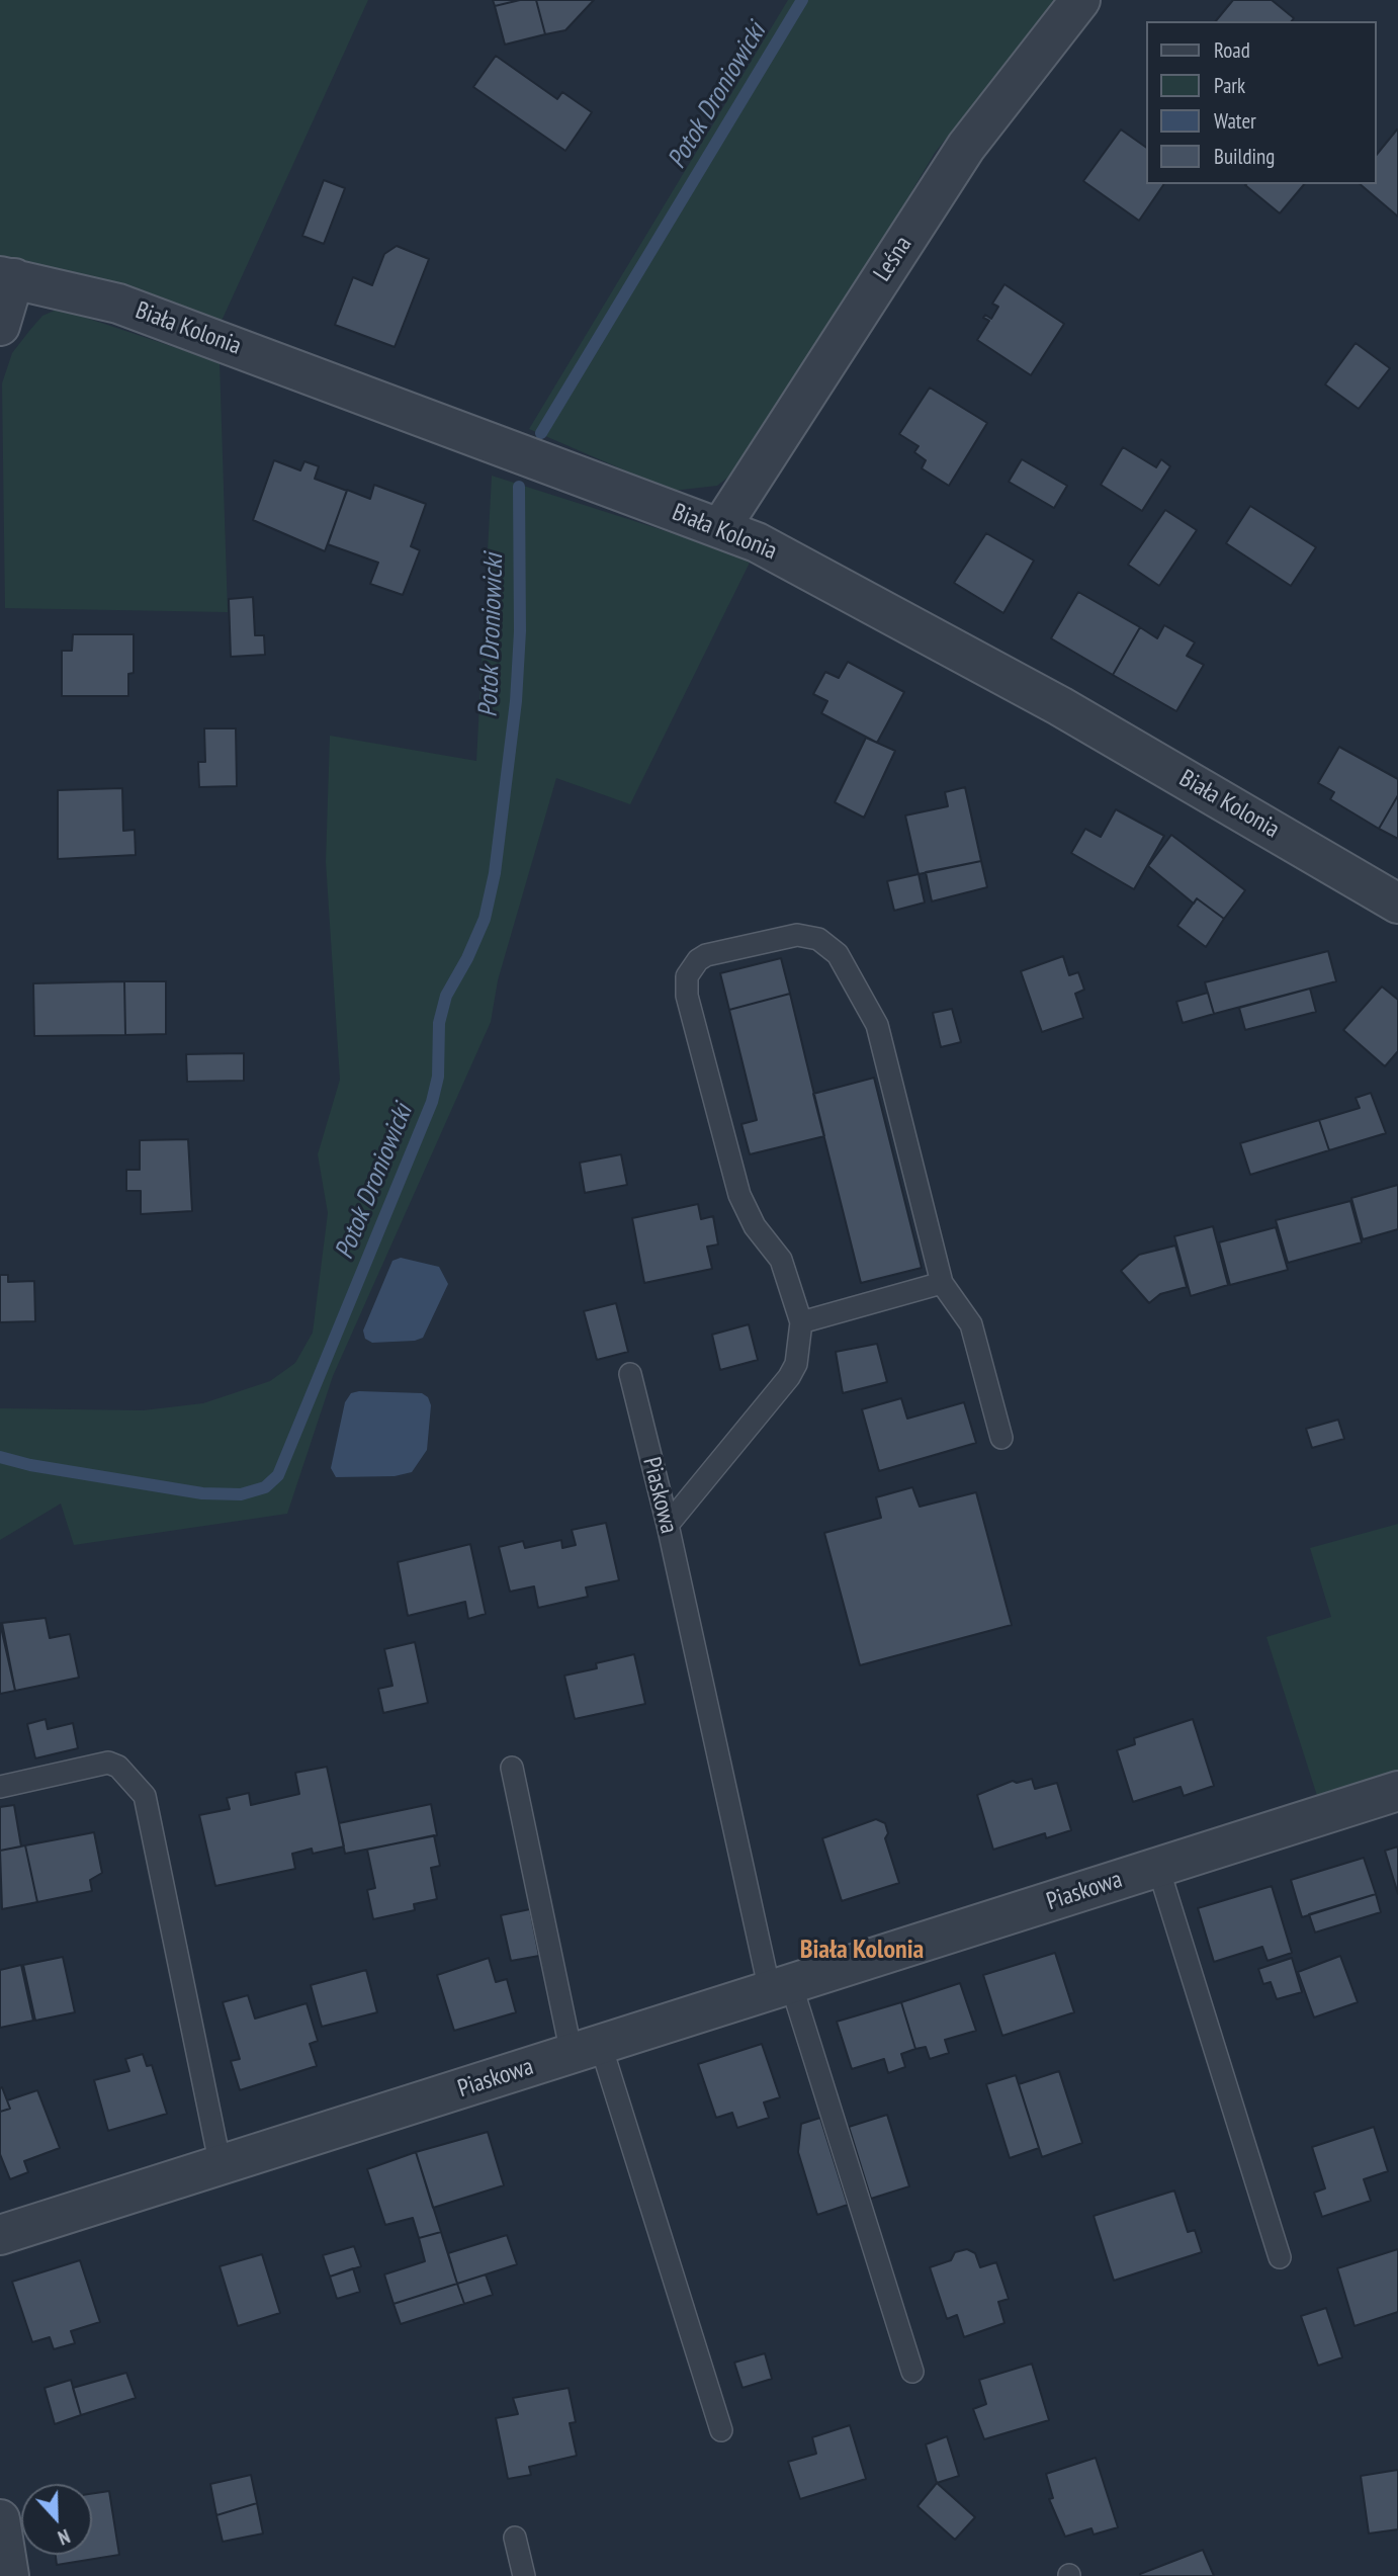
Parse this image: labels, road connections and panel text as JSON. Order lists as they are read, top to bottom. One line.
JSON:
{"streets":{"street":["Leśna","Biała Kolonia","Piaskowa"]},"crossings":[["Leśna","Biała Kolonia"]],"districts":["Biała Kolonia"],"water":["Potok Droniowicki"],"legend":["Road","Park","Water","Building"],"north":"bottom"}
